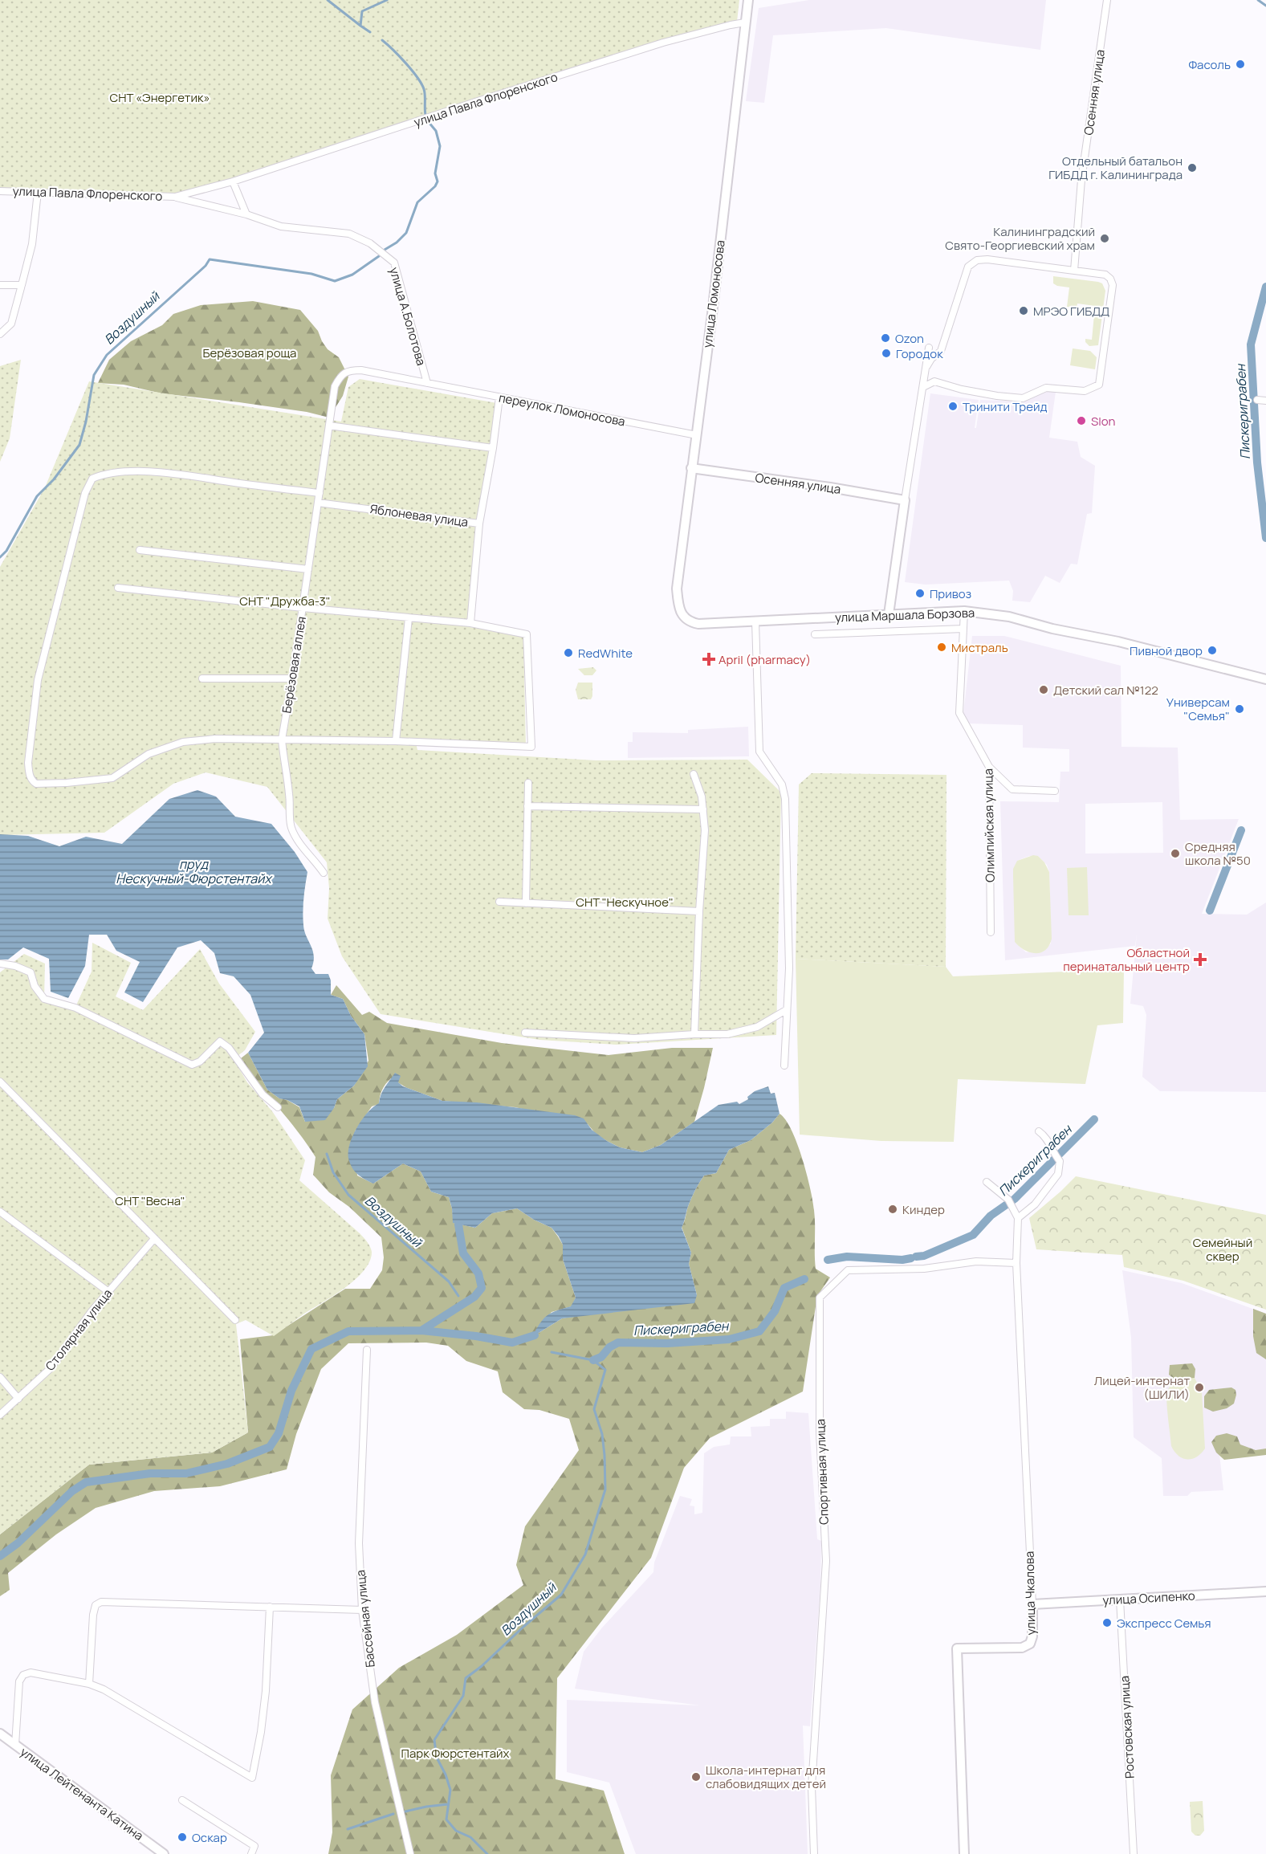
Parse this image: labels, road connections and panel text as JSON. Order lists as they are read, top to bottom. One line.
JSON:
{"streets":{"main road":["Осенняя улица","улица Ломоносова","улица Маршала Борзова","улица Чкалова","улица Осипенко","улица Лейтенанта Катина"],"street":["улица Павла Флоренского","улица А.Болотова","переулок Ломоносова","Яблоневая улица","Берёзовая аллея","Олимпийская улица","Столярная улица","Спортивная улица","Бассейная улица","Ростовская улица"]},"crossings":[["Осенняя улица","улица Ломоносова"],["улица Павла Флоренского","улица Ломоносова"],["улица Павла Флоренского","улица А.Болотова"],["улица Ломоносова","переулок Ломоносова"],["улица Ломоносова","улица Маршала Борзова"],["улица А.Болотова","переулок Ломоносова"],["улица А.Болотова","Берёзовая аллея"],["переулок Ломоносова","Яблоневая улица"],["переулок Ломоносова","Берёзовая аллея"],["Яблоневая улица","Берёзовая аллея"],["улица Маршала Борзова","Олимпийская улица"],["Спортивная улица","улица Чкалова"],["улица Чкалова","улица Осипенко"],["улица Осипенко","Ростовская улица"]],"water":["Воздушный","Пискериграбен","пруд Нескучный-Фюрстентайх"],"parks":["СНТ «Энергетик»","Берёзовая роща","СНТ \"Дружба-3\"","СНТ \"Нескучное\"","СНТ \"Весна\"","Семейный сквер","Парк Фюрстентайх"],"places":{"other":["Фасоль","Отдельный батальон ГИБДД г. Калининграда","Калининградский Свято-Георгиевский храм","МРЭО ГИБДД","Ozon","Городок","Тринити Трейд","Slon","Привоз","Мистраль","Пивной двор","RedWhite","Детский сал №122","Универсам \"Семья\"","Средняя школа №50","Киндер","Лицей-интернат (ШИЛИ)","Экспресс Семья","Школа-интернат для слабовидящих детей","Оскар"],"health":["April (pharmacy)","Областной перинатальный центр"]}}
